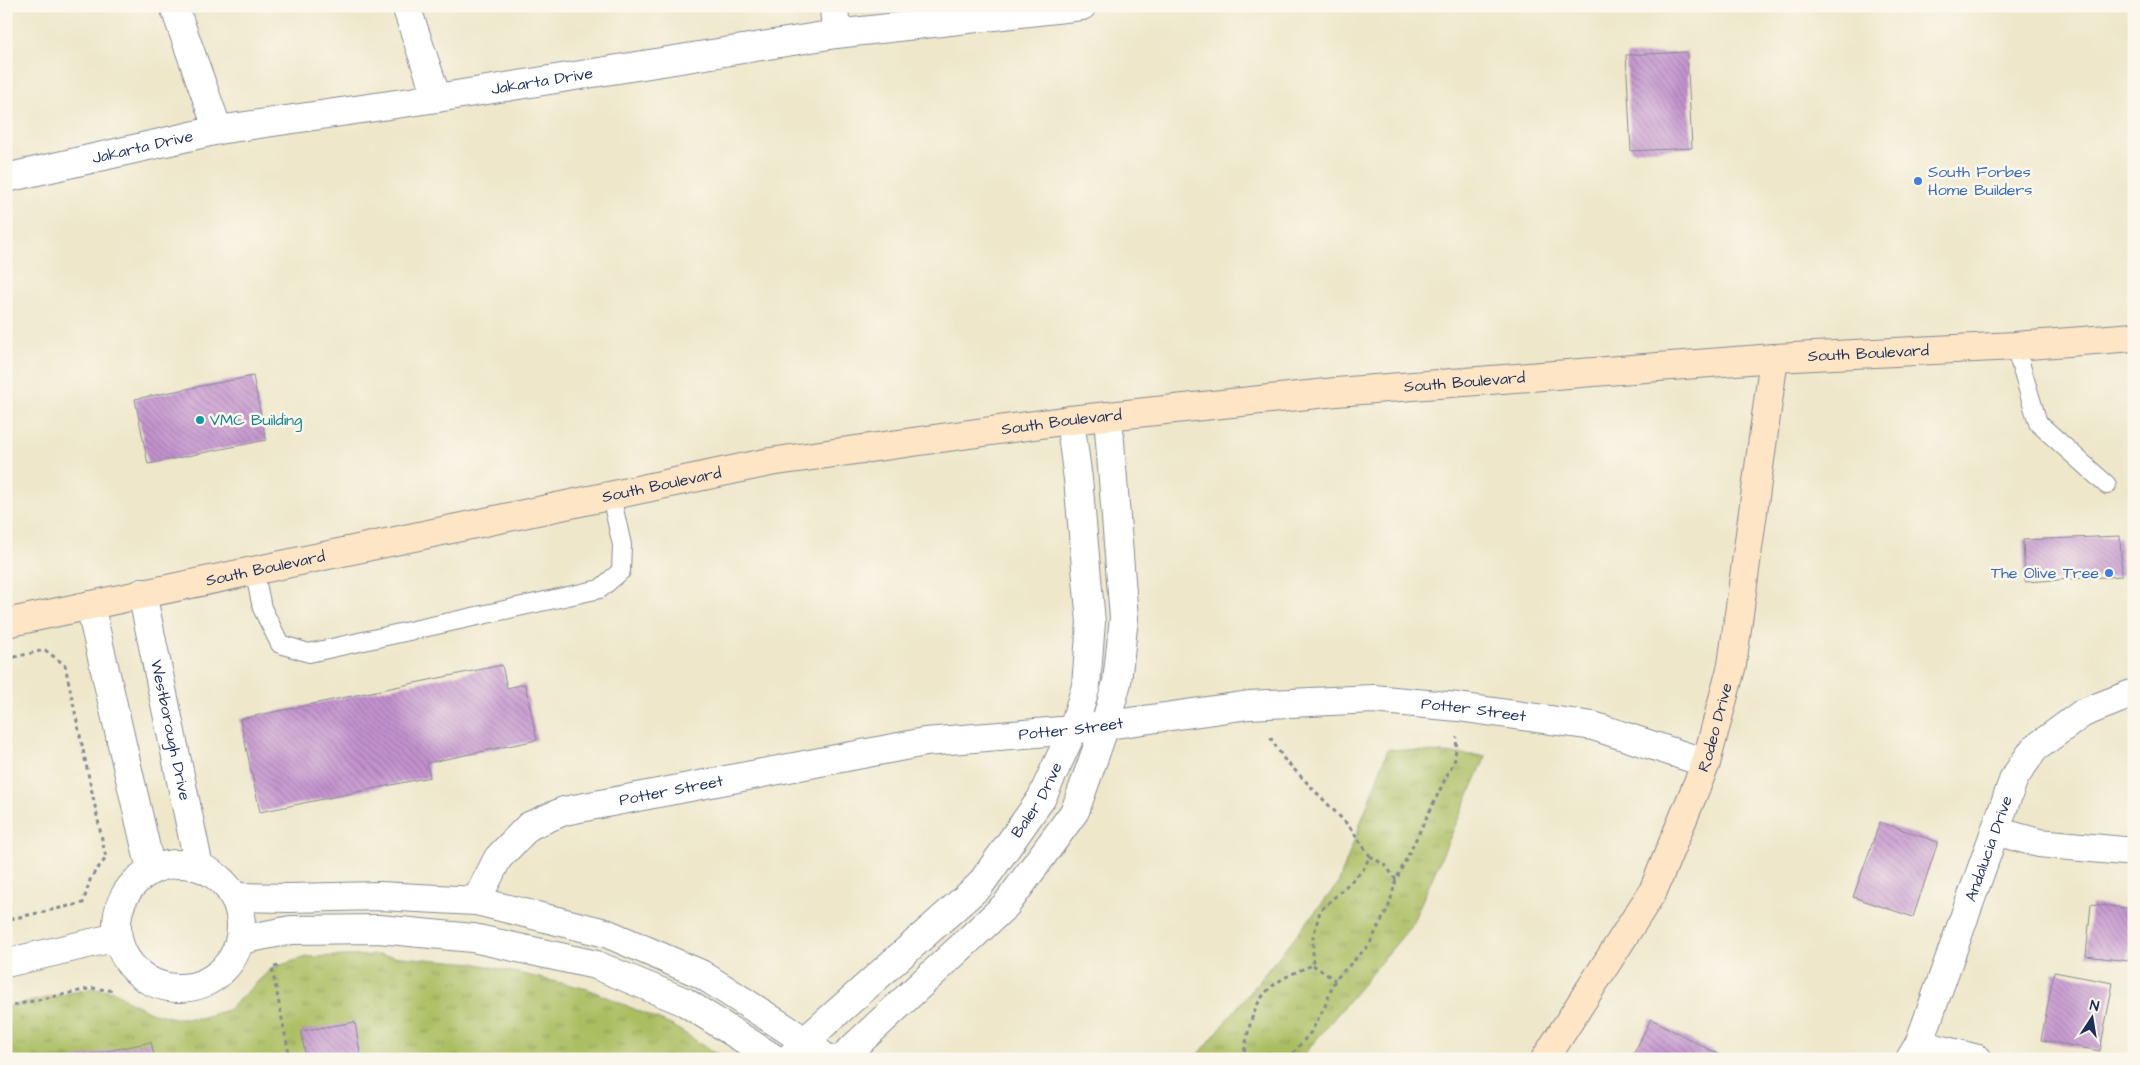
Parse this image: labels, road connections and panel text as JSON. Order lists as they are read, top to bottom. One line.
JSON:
{"streets":{"main road":["South Boulevard","Rodeo Drive"],"street":["Jakarta Drive","Potter Street","Westborough Drive","Baler Drive","Andalucia Drive"]},"crossings":[["South Boulevard","Rodeo Drive"],["South Boulevard","Westborough Drive"],["South Boulevard","Baler Drive"],["Potter Street","Rodeo Drive"],["Potter Street","Baler Drive"]],"places":["South Forbes Home Builders","VMC Building","The Olive Tree"],"north":"top"}
